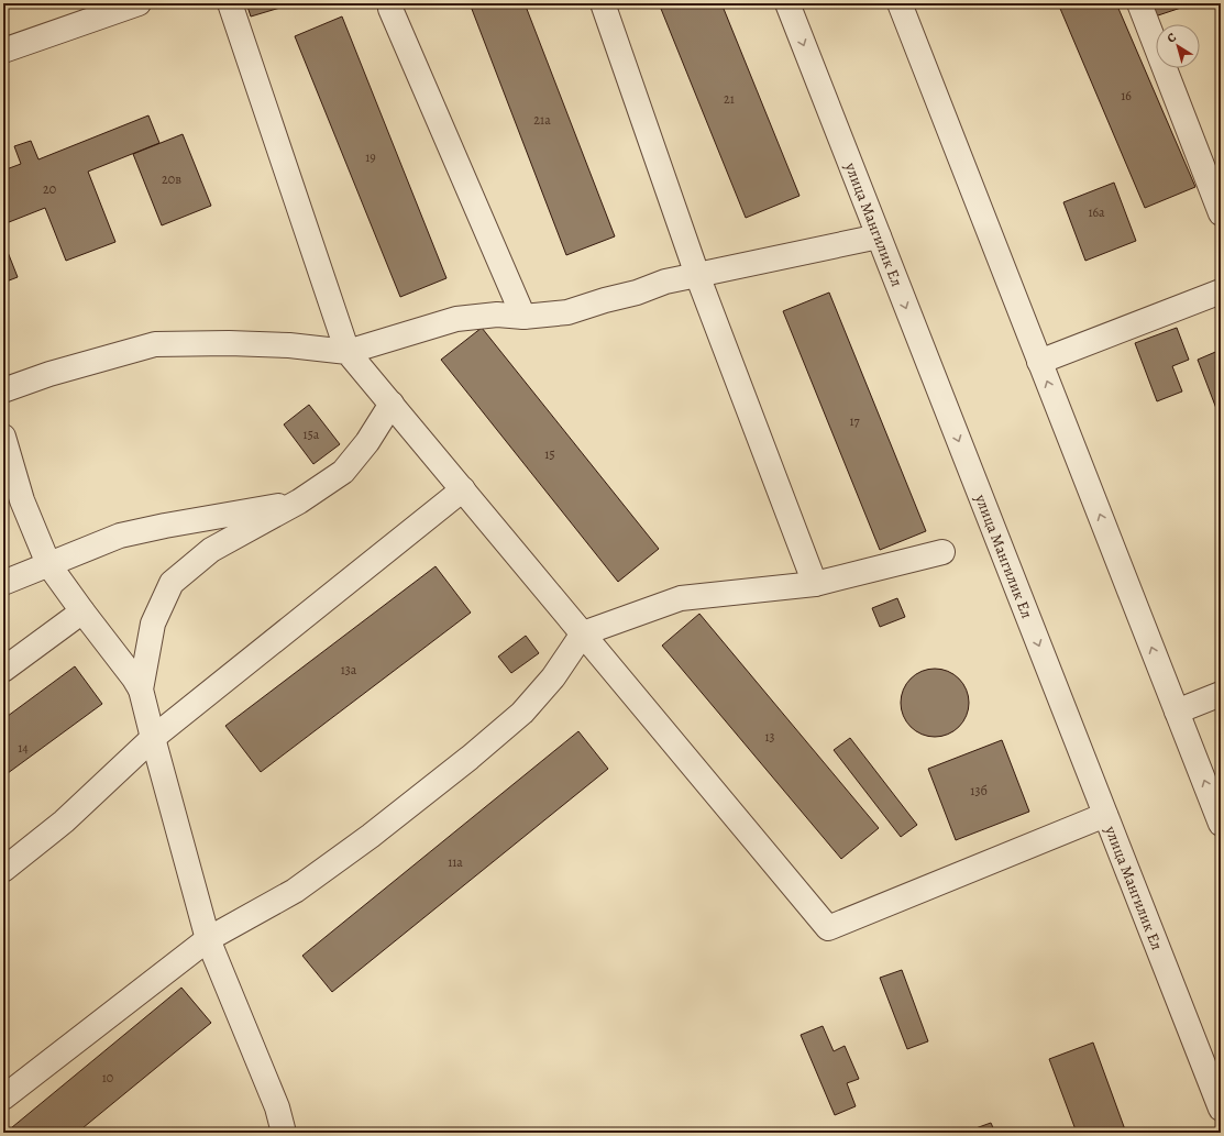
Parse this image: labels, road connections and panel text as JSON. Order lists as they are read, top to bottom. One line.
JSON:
{"streets":{"street":["улица Мангилик Ел"]},"house_numbers":["16","21","21а","19","20в","20","16а","17","15а","15","13а","13","14","13б","11а","10"],"north":"top left"}
